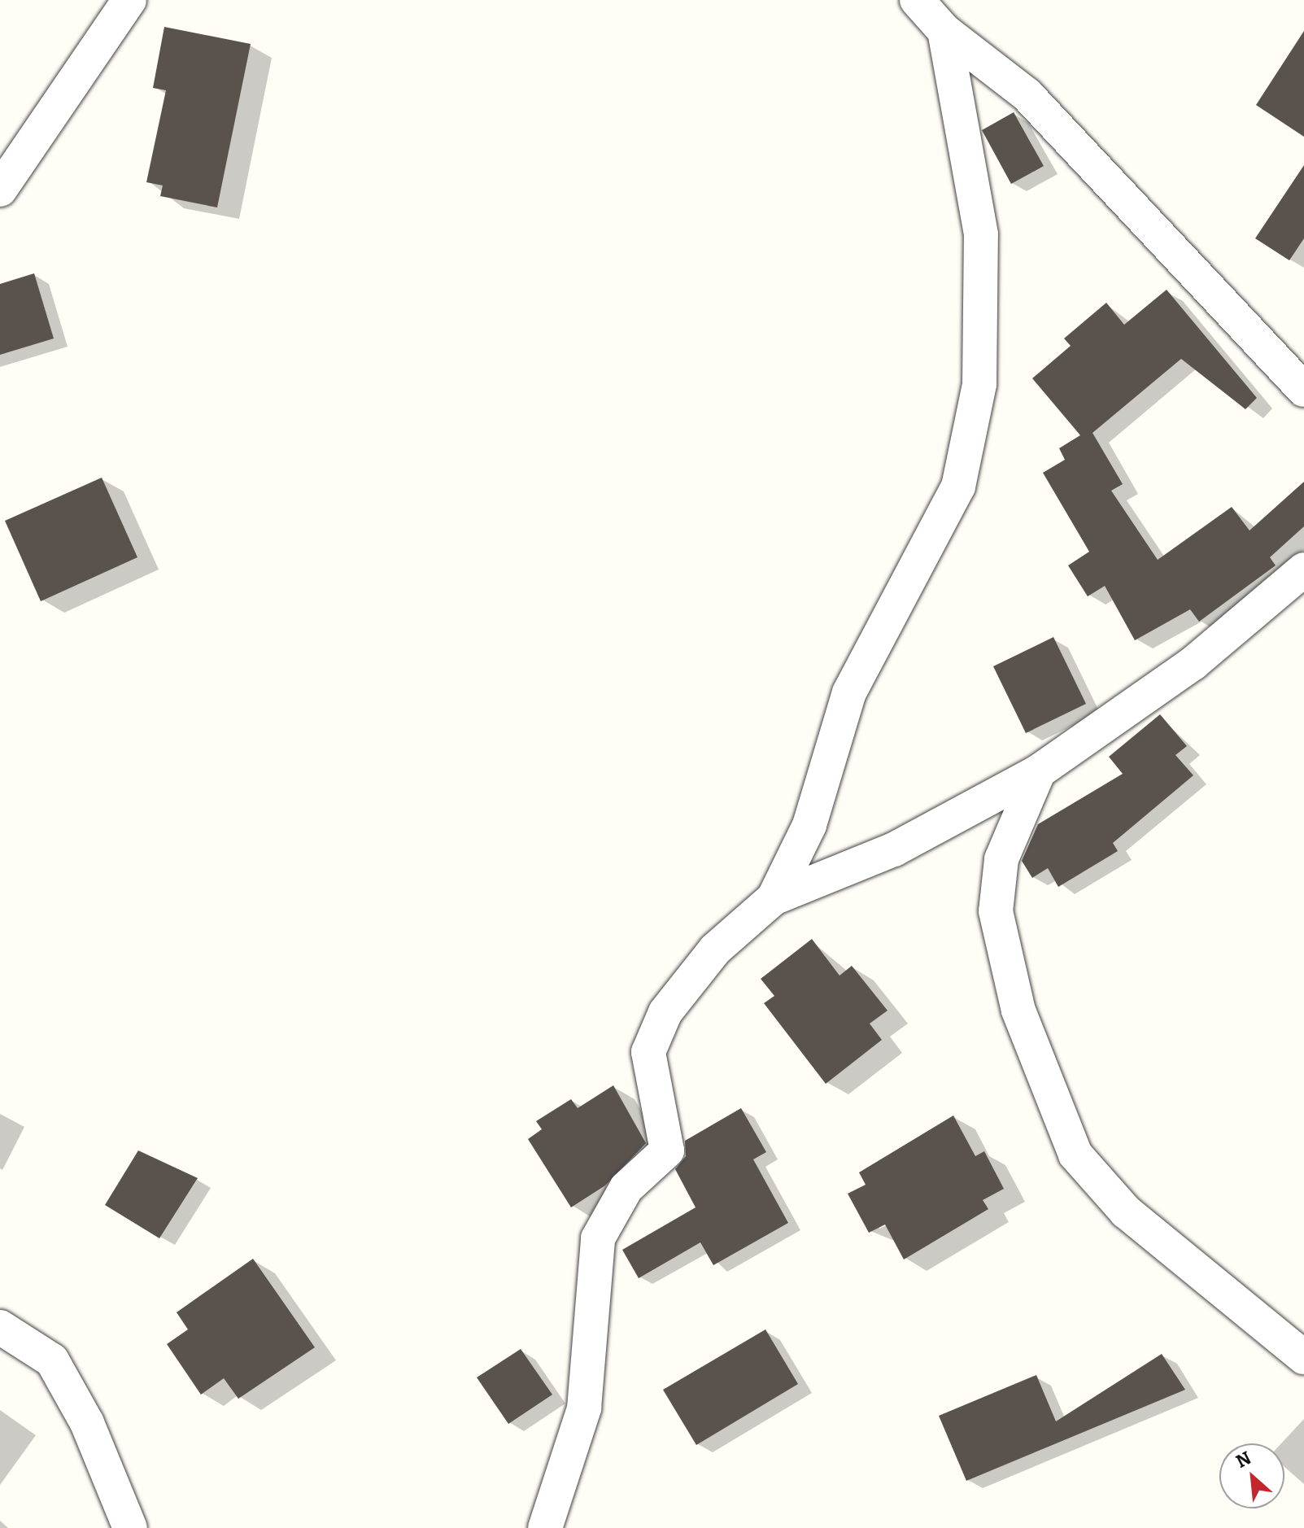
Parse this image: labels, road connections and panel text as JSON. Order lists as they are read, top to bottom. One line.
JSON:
{"north":"top left"}
